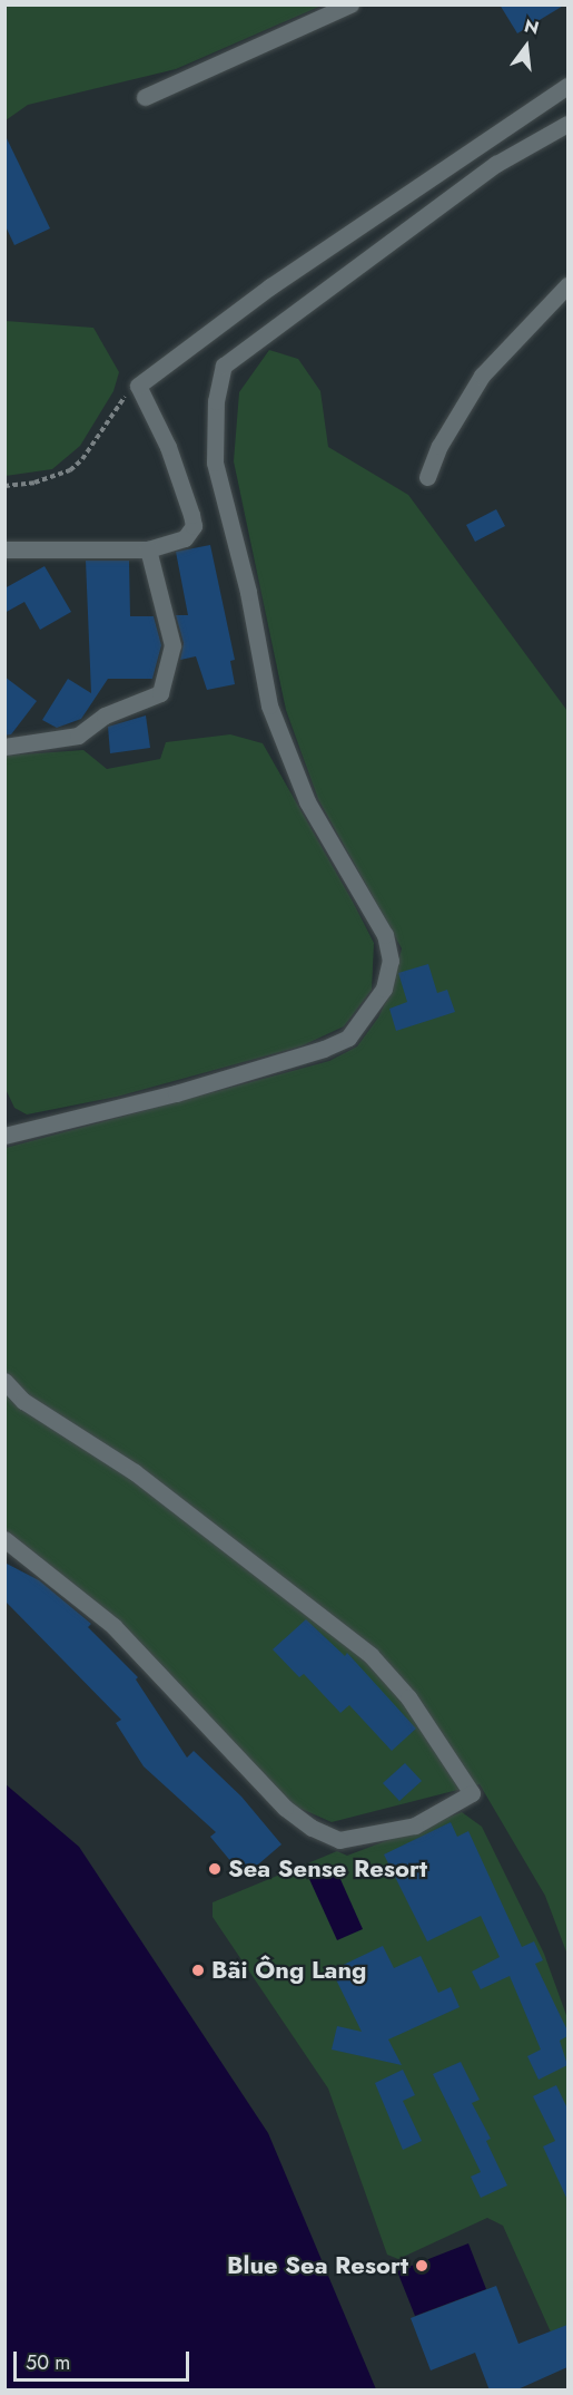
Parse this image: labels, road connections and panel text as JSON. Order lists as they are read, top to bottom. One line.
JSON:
{"places":["Sea Sense Resort","Bãi Ông Lang","Blue Sea Resort"],"scale_bar":"50 m","north":"top"}
